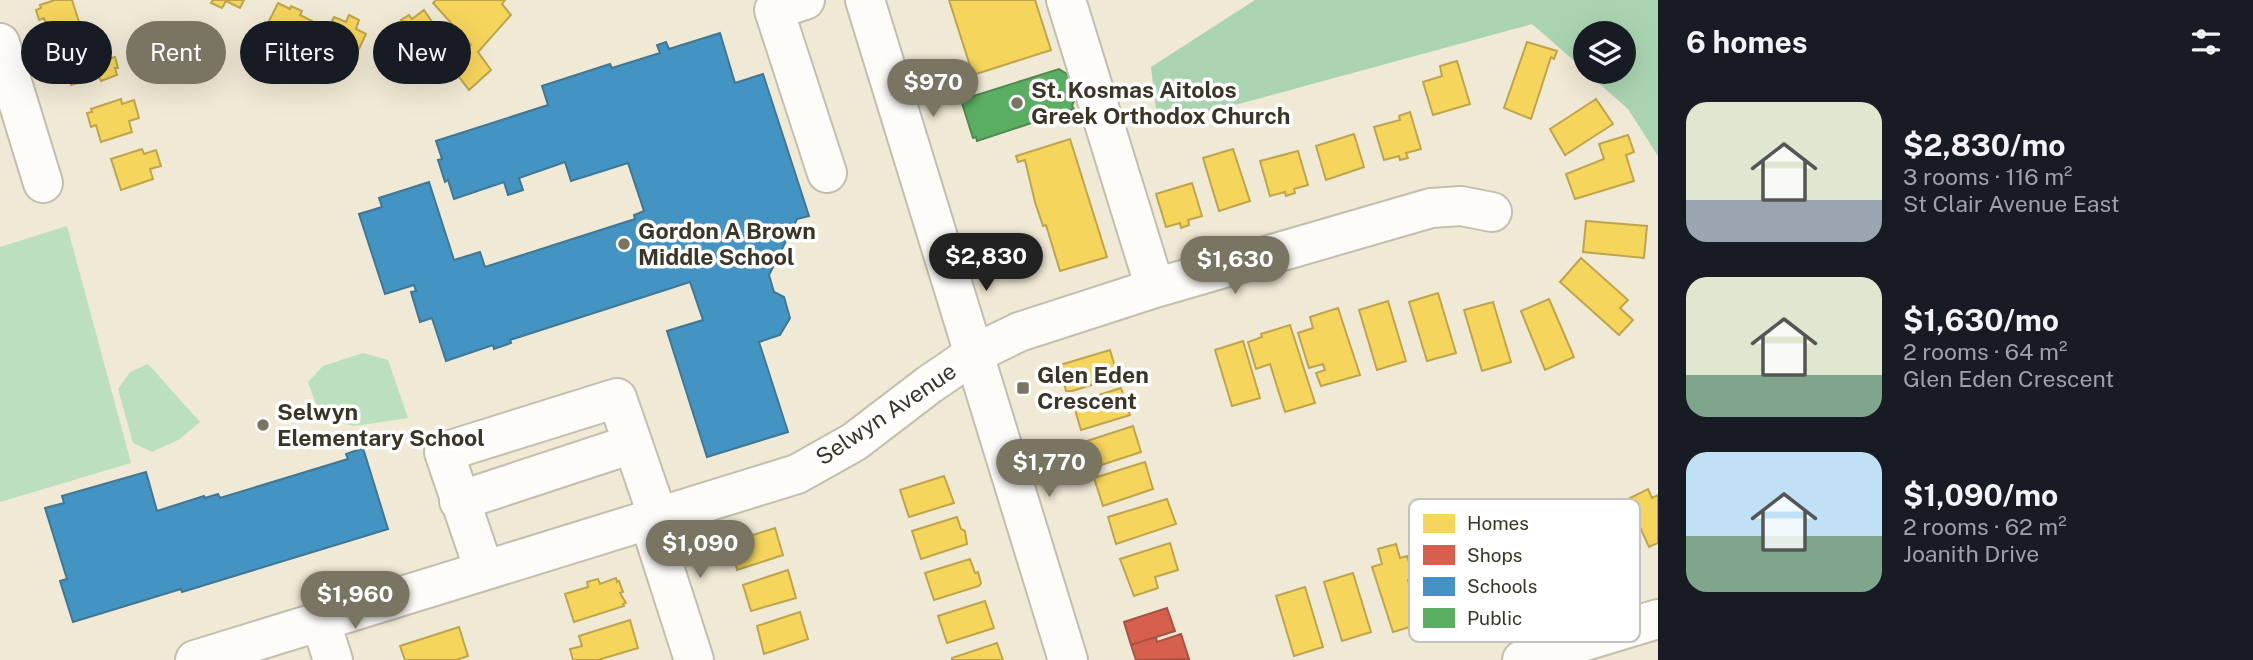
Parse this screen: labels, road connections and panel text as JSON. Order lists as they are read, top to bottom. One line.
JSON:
{"streets":{"street":["Selwyn Avenue"]},"places":{"other":["St. Kosmas Aitolos Greek Orthodox Church","Gordon A Brown Middle School","Selwyn Elementary School"],"transit":["Glen Eden Crescent"]},"legend":["Homes","Shops","Schools","Public"],"page":{"heading":"6 homes","chip":["Buy","Rent","Filters","New"],"price":["$970","$2,830","$1,630","$1,770","$1,090","$1,960"],"list":[{"name":"$2,830/mo","note":"3 rooms · 116 m² · St Clair Avenue East"},{"name":"$1,630/mo","note":"2 rooms · 64 m² · Glen Eden Crescent"},{"name":"$1,090/mo","note":"2 rooms · 62 m² · Joanith Drive"}]}}
